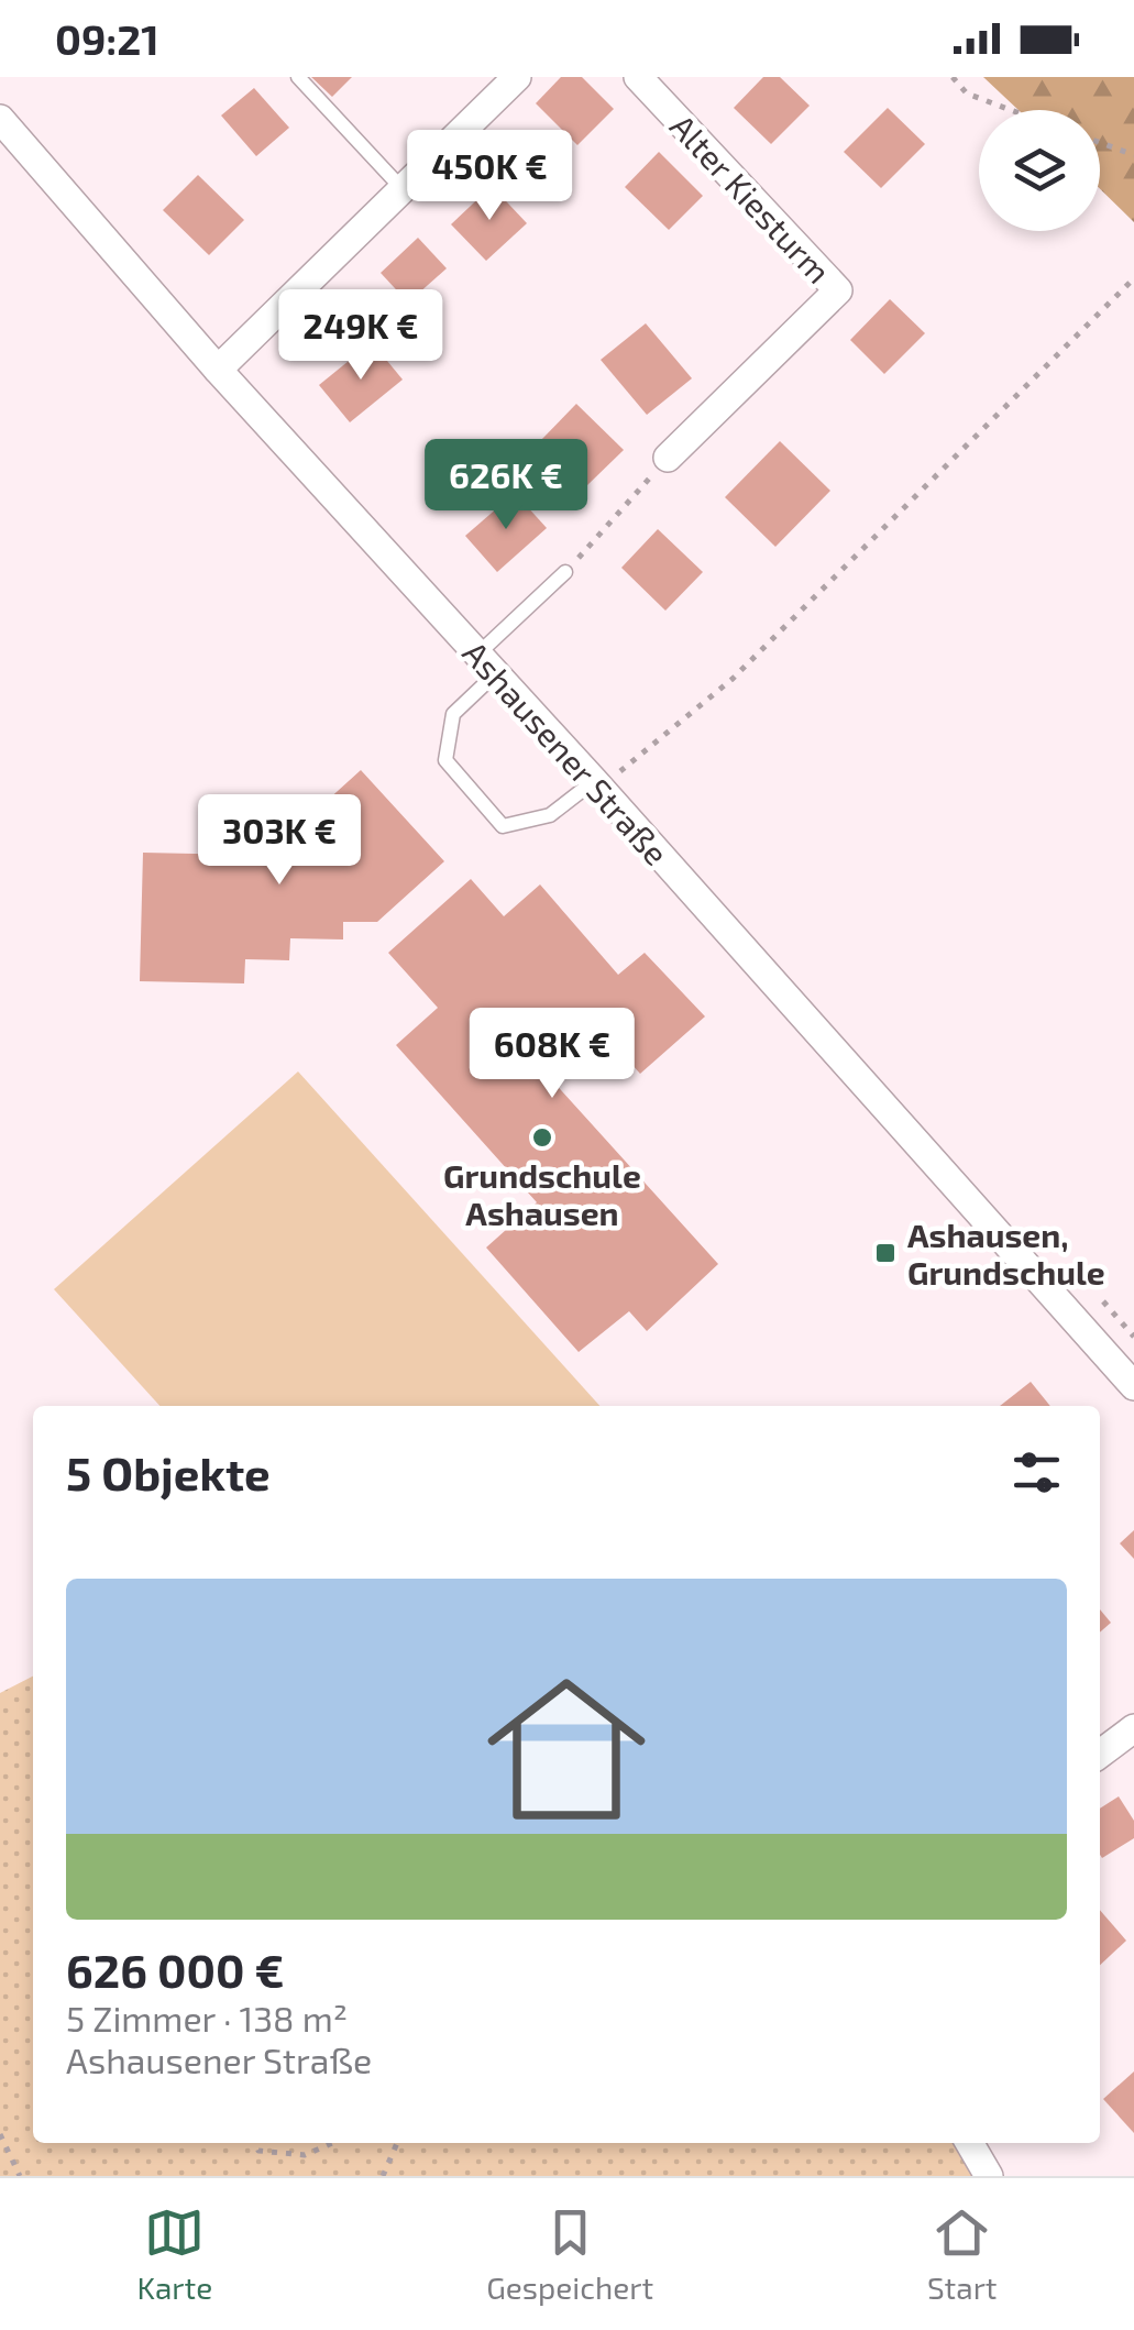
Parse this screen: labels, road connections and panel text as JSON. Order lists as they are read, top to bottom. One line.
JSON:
{"streets":{"street":["Alter Kiesturm","Ashausener Straße"]},"places":{"other":["Grundschule Ashausen"],"transit":["Ashausen, Grundschule"]},"page":{"status":"09:21","price":["450K €","249K €","626K €","303K €","608K €"],"heading":"5 Objekte","list":[{"name":"626 000 €","note":"5 Zimmer · 138 m² · Ashausener Straße"}],"tabs":["Karte","Gespeichert","Start"]}}
